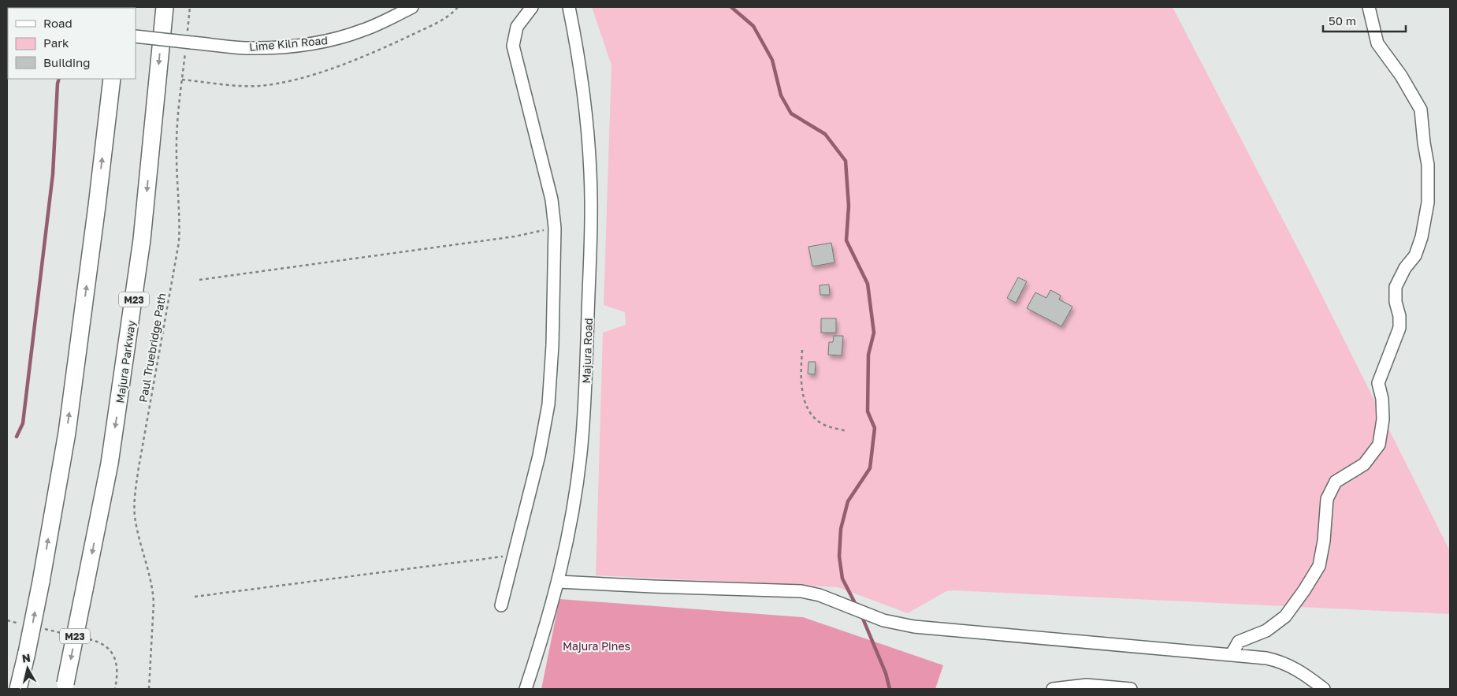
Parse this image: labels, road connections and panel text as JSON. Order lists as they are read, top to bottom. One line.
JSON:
{"streets":{"highway":["M23","Majura Parkway"],"street":["Lime Kiln Road","Majura Road"],"path":["Paul Truebridge Path"]},"crossings":[["Lime Kiln Road","Paul Truebridge Path"]],"parks":["Majura Pines"],"legend":["Road","Park","Building"],"scale_bar":"50 m","north":"top"}
